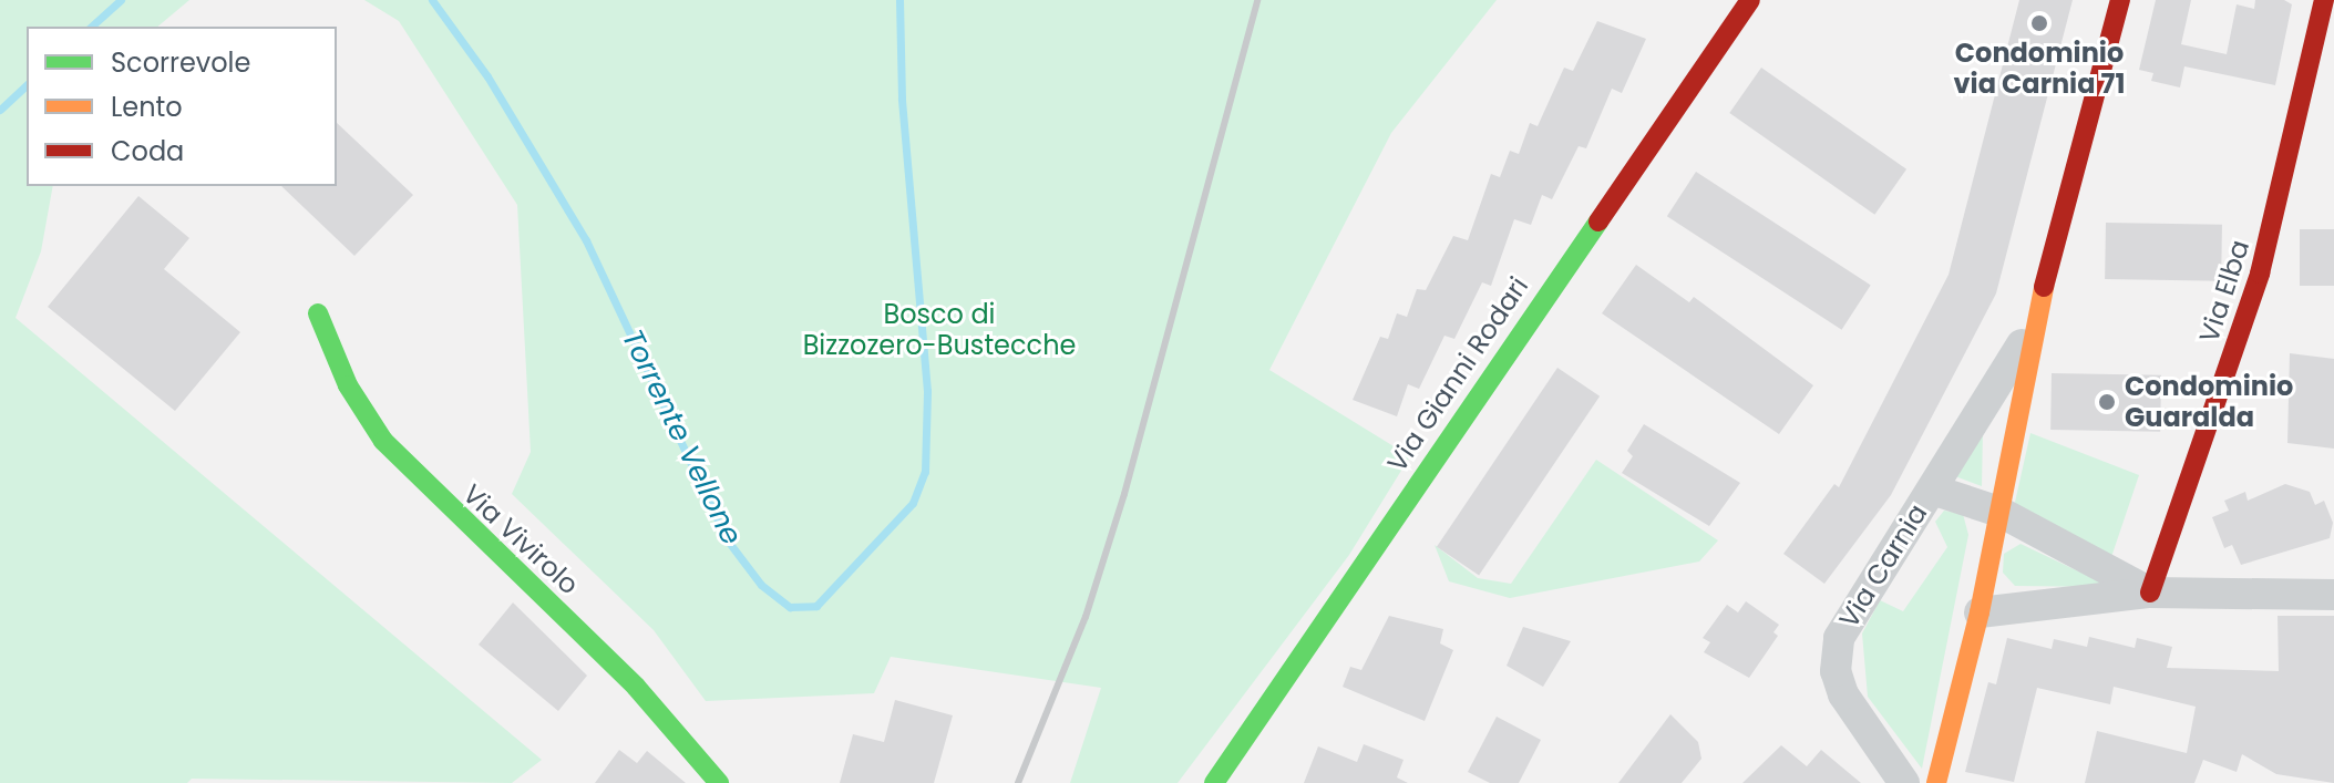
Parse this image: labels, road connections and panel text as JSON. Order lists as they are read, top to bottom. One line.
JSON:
{"streets":{"street":["Via Elba","Via Gianni Rodari","Via Vivirolo","Via Carnia"]},"water":["Torrente Vellone"],"parks":["Bosco di Bizzozero-Bustecche"],"places":["Condominio via Carnia 71","Condominio Guaralda"],"legend":["Scorrevole","Lento","Coda"]}
